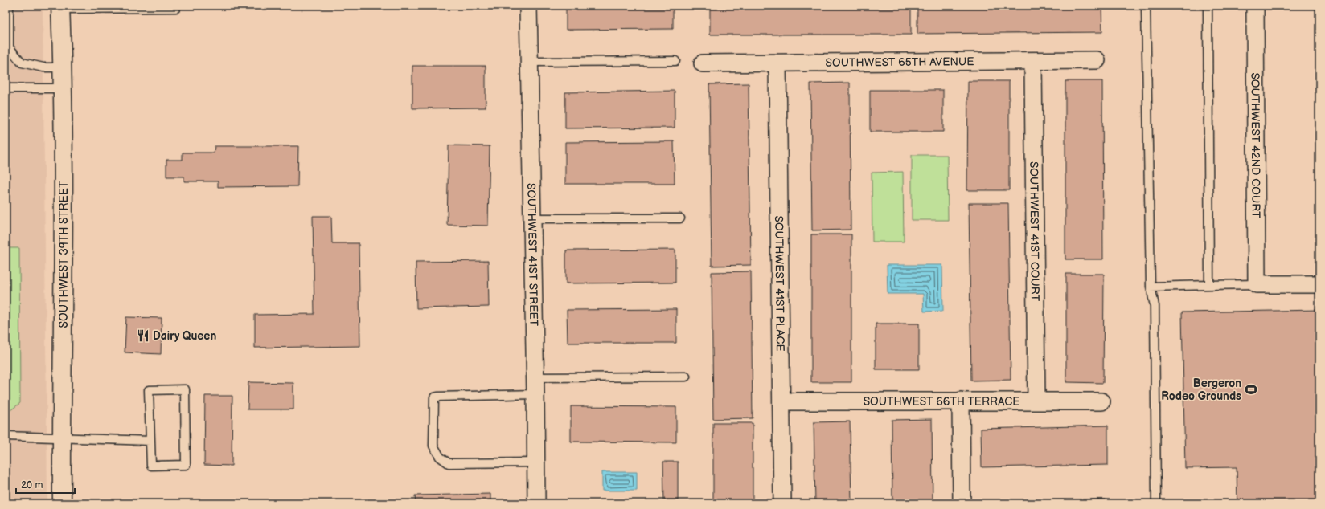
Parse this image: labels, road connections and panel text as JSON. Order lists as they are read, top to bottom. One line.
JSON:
{"streets":{"street":["SOUTHWEST 65TH AVENUE","SOUTHWEST 42ND COURT","SOUTHWEST 41ST COURT","SOUTHWEST 39TH STREET","SOUTHWEST 41ST STREET","SOUTHWEST 41ST PLACE","SOUTHWEST 66TH TERRACE"]},"crossings":[["SOUTHWEST 65TH AVENUE","SOUTHWEST 41ST COURT"],["SOUTHWEST 65TH AVENUE","SOUTHWEST 41ST PLACE"],["SOUTHWEST 41ST COURT","SOUTHWEST 66TH TERRACE"],["SOUTHWEST 41ST PLACE","SOUTHWEST 66TH TERRACE"]],"places":{"restaurant":["Dairy Queen"],"sports":["Bergeron Rodeo Grounds"]},"scale_bar":"20 m"}
